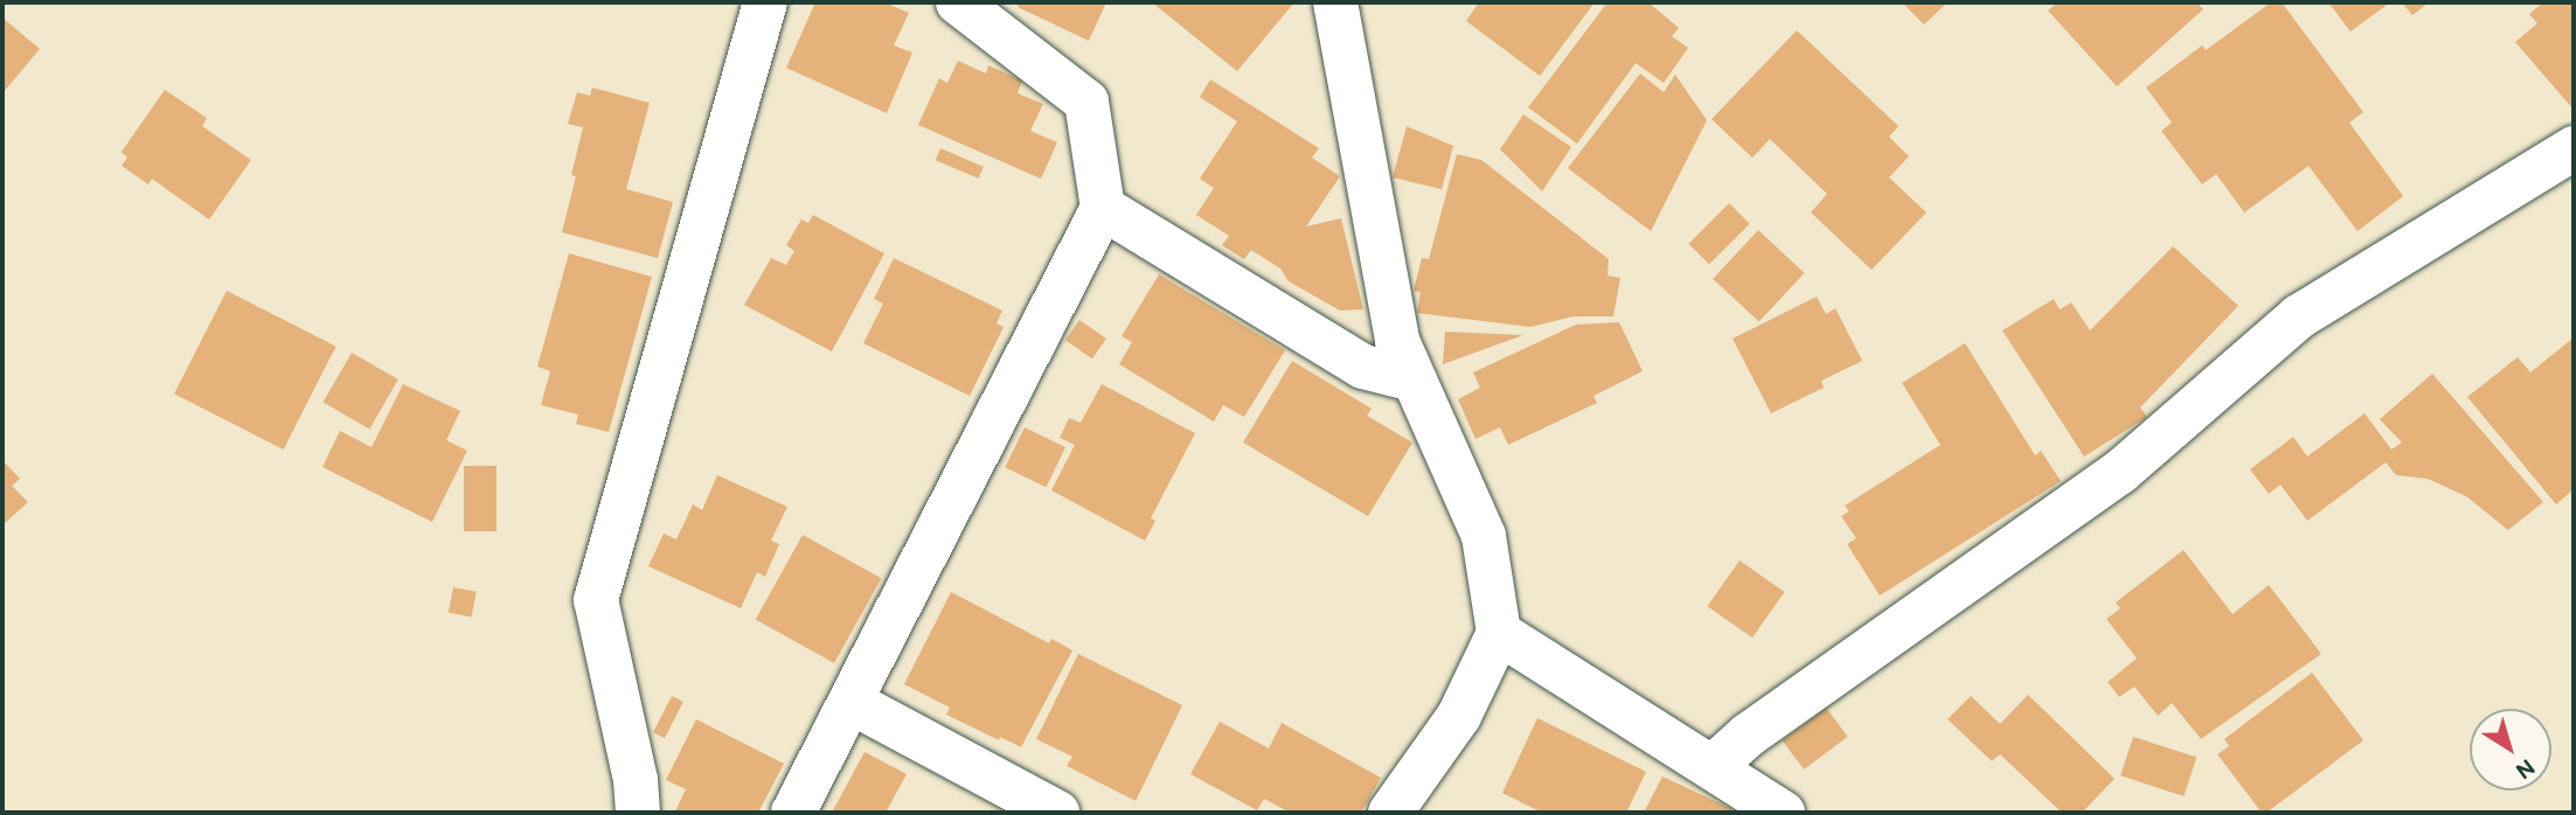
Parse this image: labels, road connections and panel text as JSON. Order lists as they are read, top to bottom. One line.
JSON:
{"north":"bottom right"}
